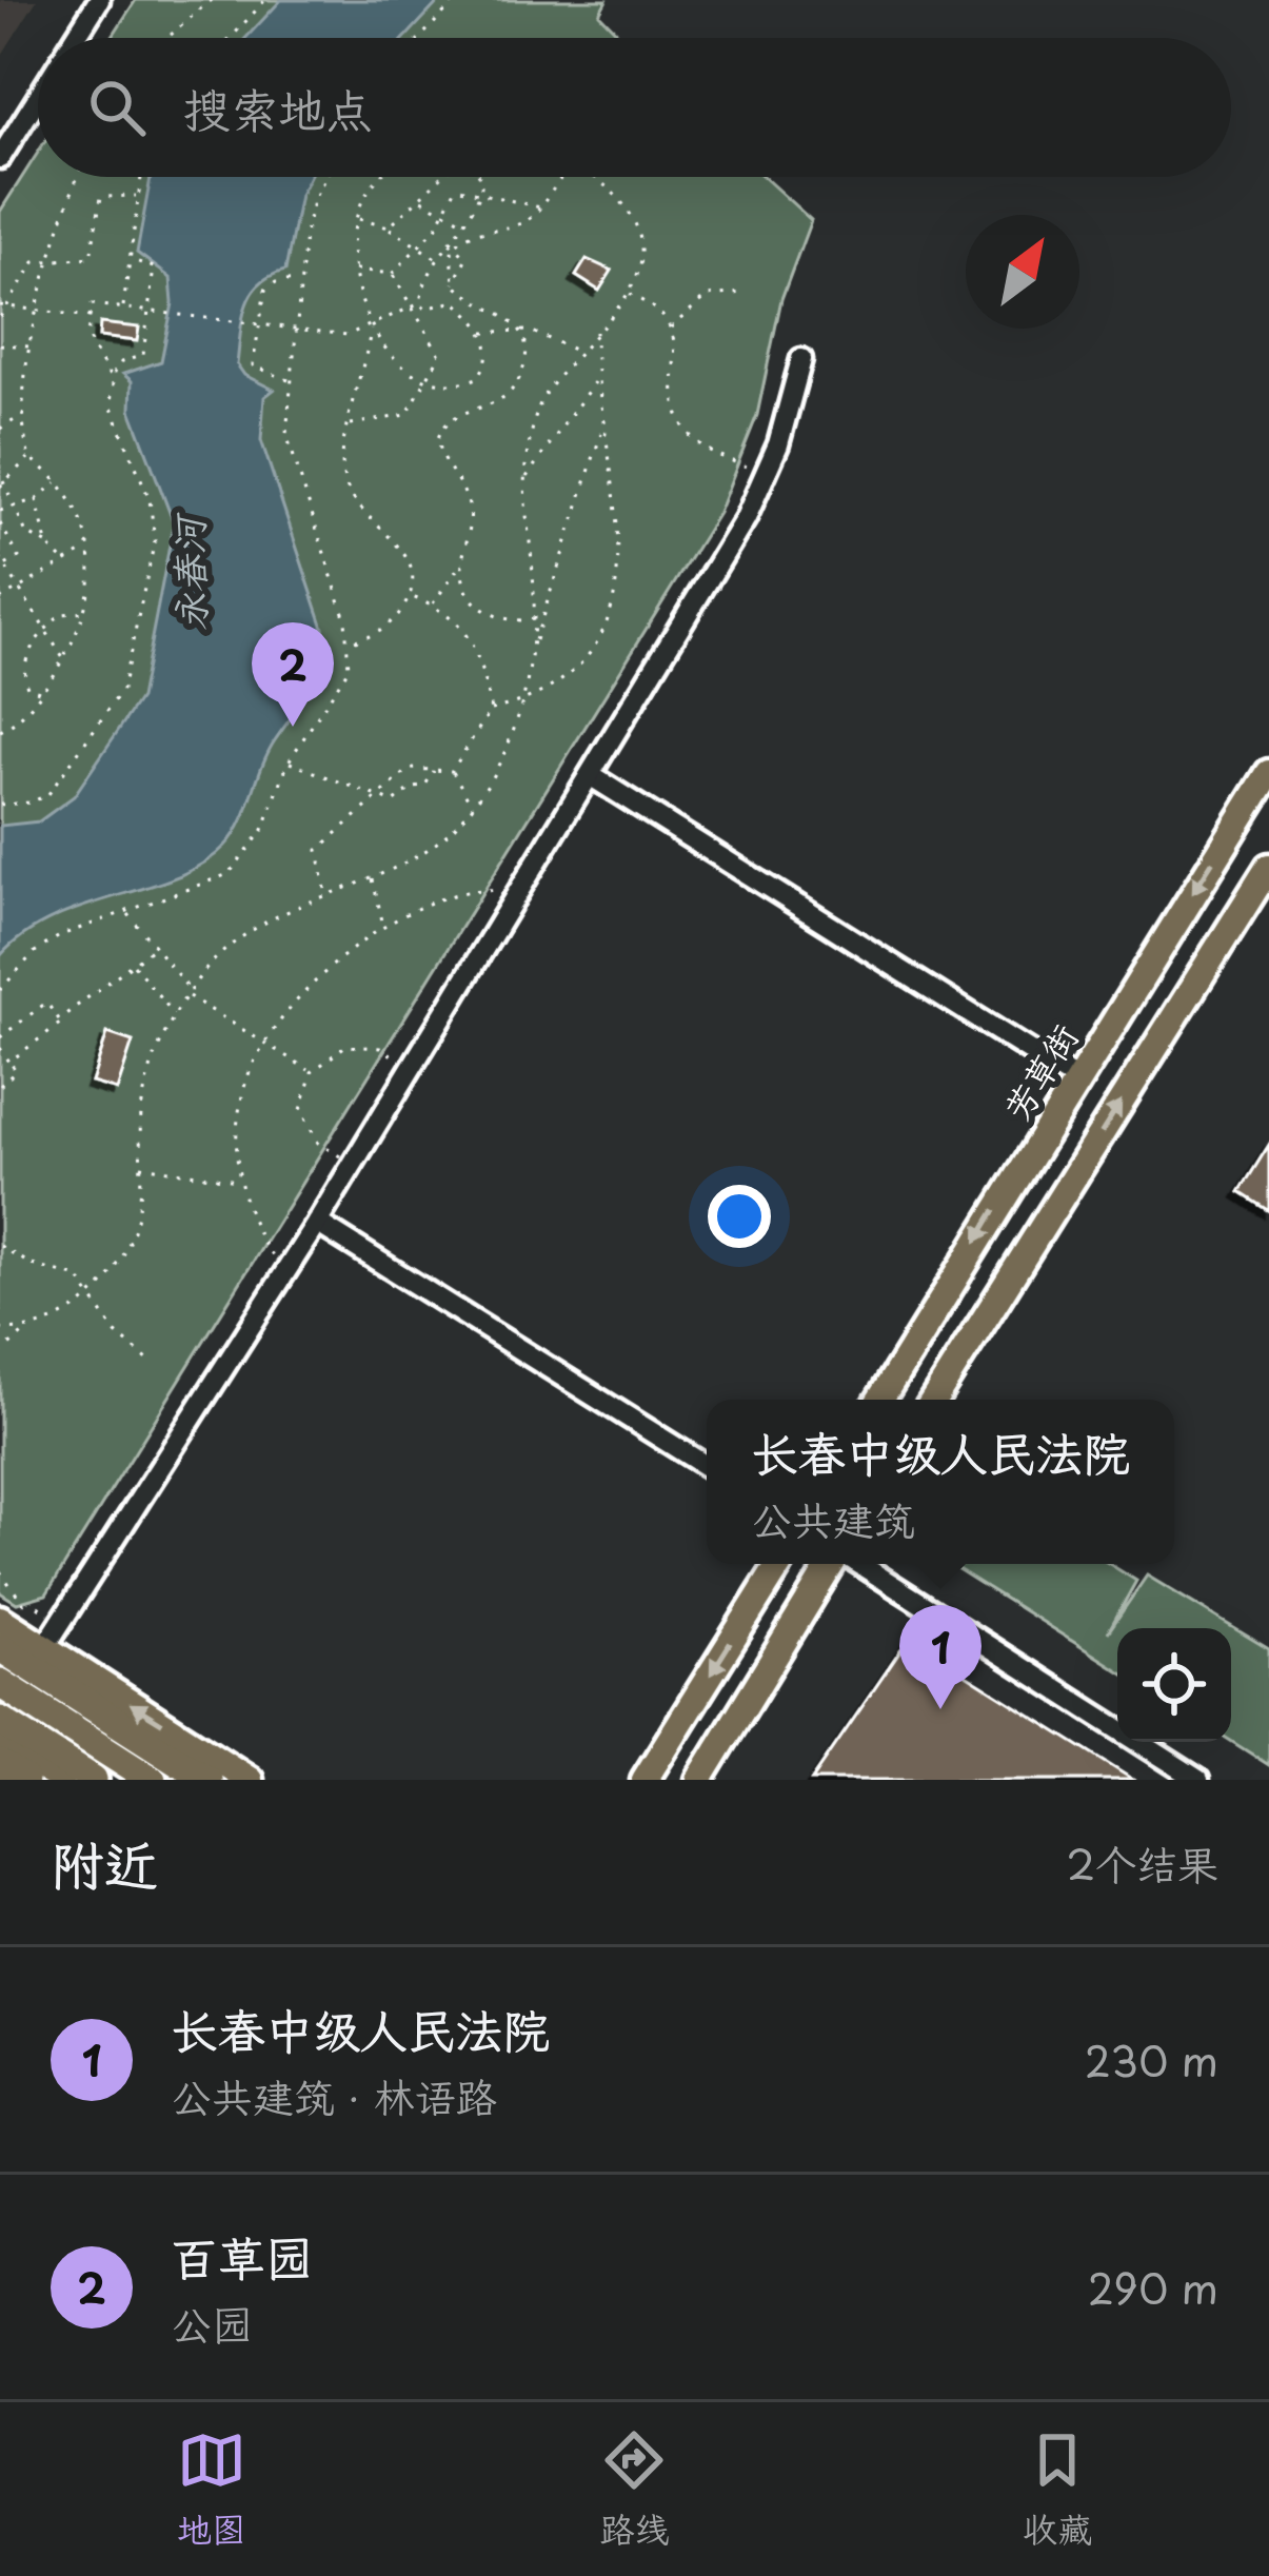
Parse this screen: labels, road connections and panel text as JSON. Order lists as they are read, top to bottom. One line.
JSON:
{"streets":{"main road":["芳草街"]},"water":["永春河"],"north":"top right","page":{"search":"搜索地点","pins":["2","1"],"popup":["长春中级人民法院","公共建筑"],"heading":["附近","2个结果"],"list":[{"mark":"1","name":"长春中级人民法院","note":"公共建筑 · 林语路","value":"230 m"},{"mark":"2","name":"百草园","note":"公园","value":"290 m"}],"nav":["地图","路线","收藏"]}}
